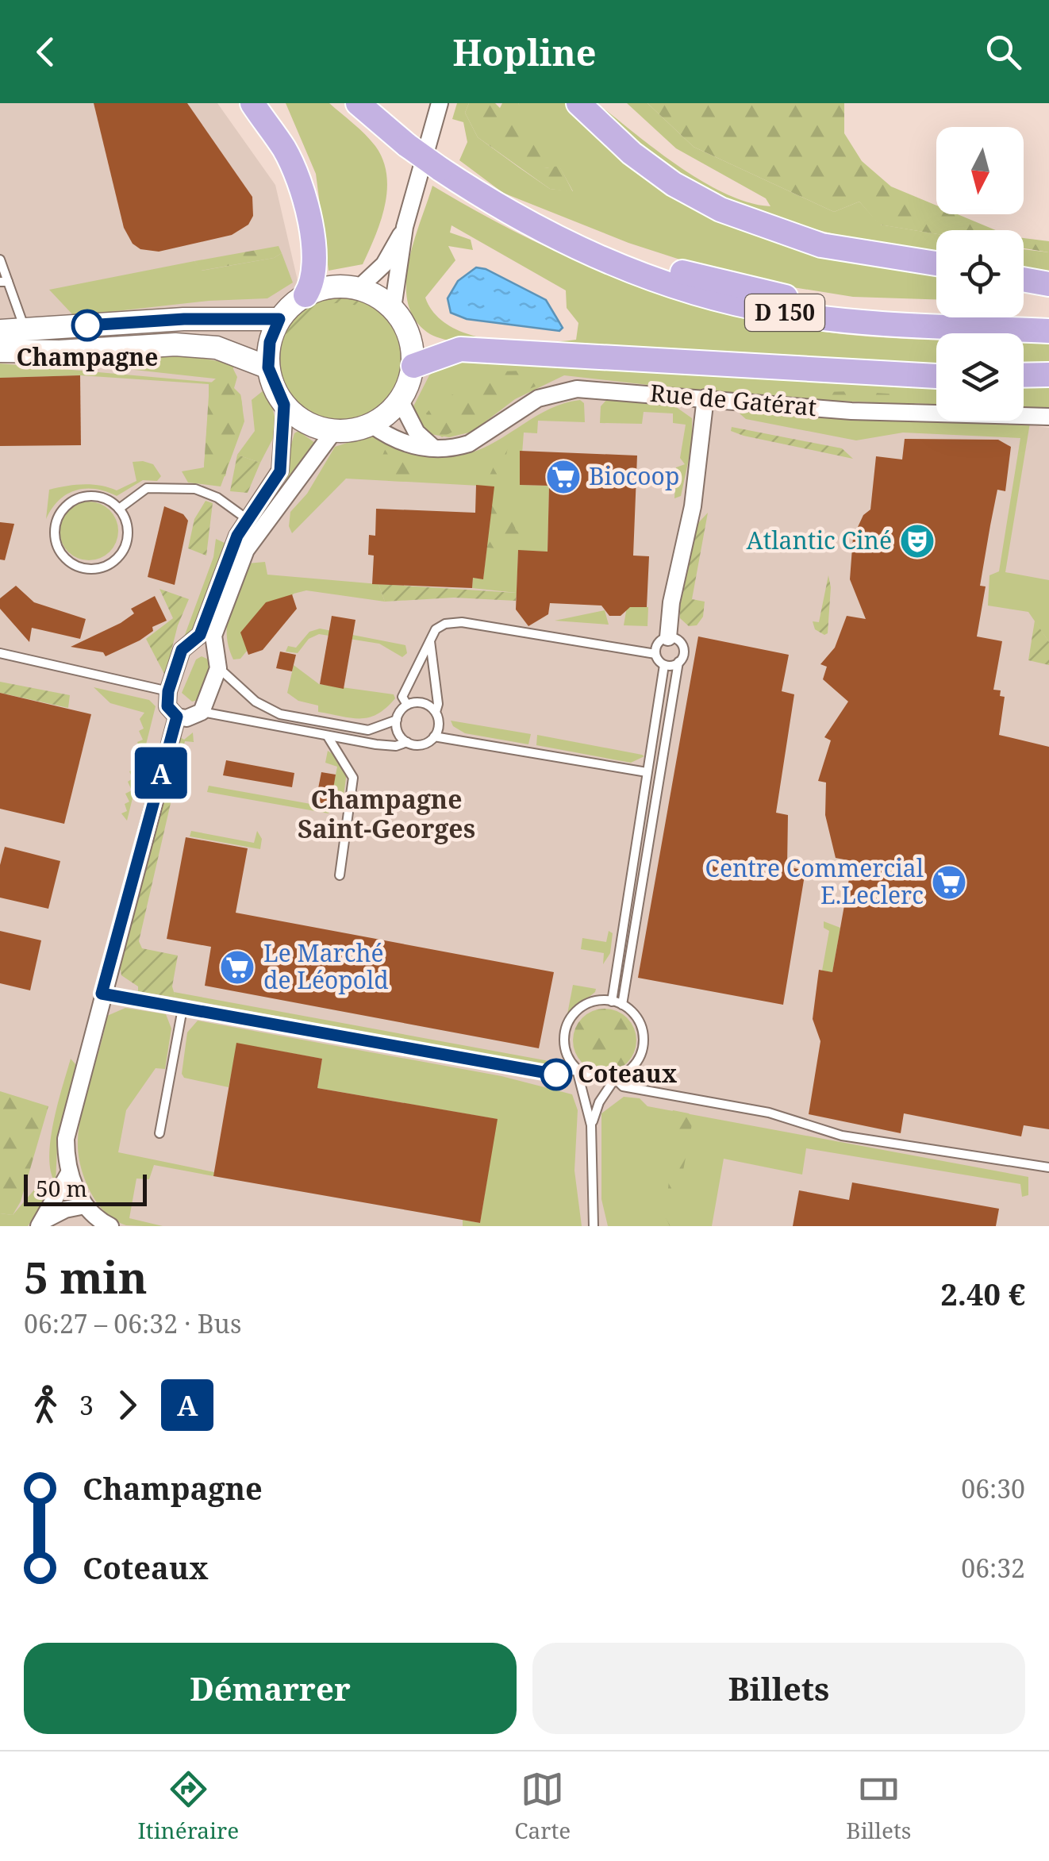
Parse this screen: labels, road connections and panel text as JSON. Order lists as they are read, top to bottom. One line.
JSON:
{"streets":{"main road":["D 150"],"street":["Rue de Gatérat"]},"districts":["Champagne Saint-Georges"],"places":{"other":["Champagne","Coteaux"],"supermarket":["Biocoop","Centre Commercial E.Leclerc","Le Marché de Léopold"],"theatre":["Atlantic Ciné"]},"lines":["bus line A"],"scale_bar":"50 m","north":"bottom","page":{"header":"Hopline","on_map":"A","scale":"50 m","heading":["5 min","06:27 – 06:32 · Bus","2.40 €"],"legs":["3","A"],"list":[{"name":"Champagne","value":"06:30"},{"name":"Coteaux","value":"06:32"}],"buttons":["Démarrer","Billets"],"tabs":["Itinéraire","Carte","Billets"]}}
